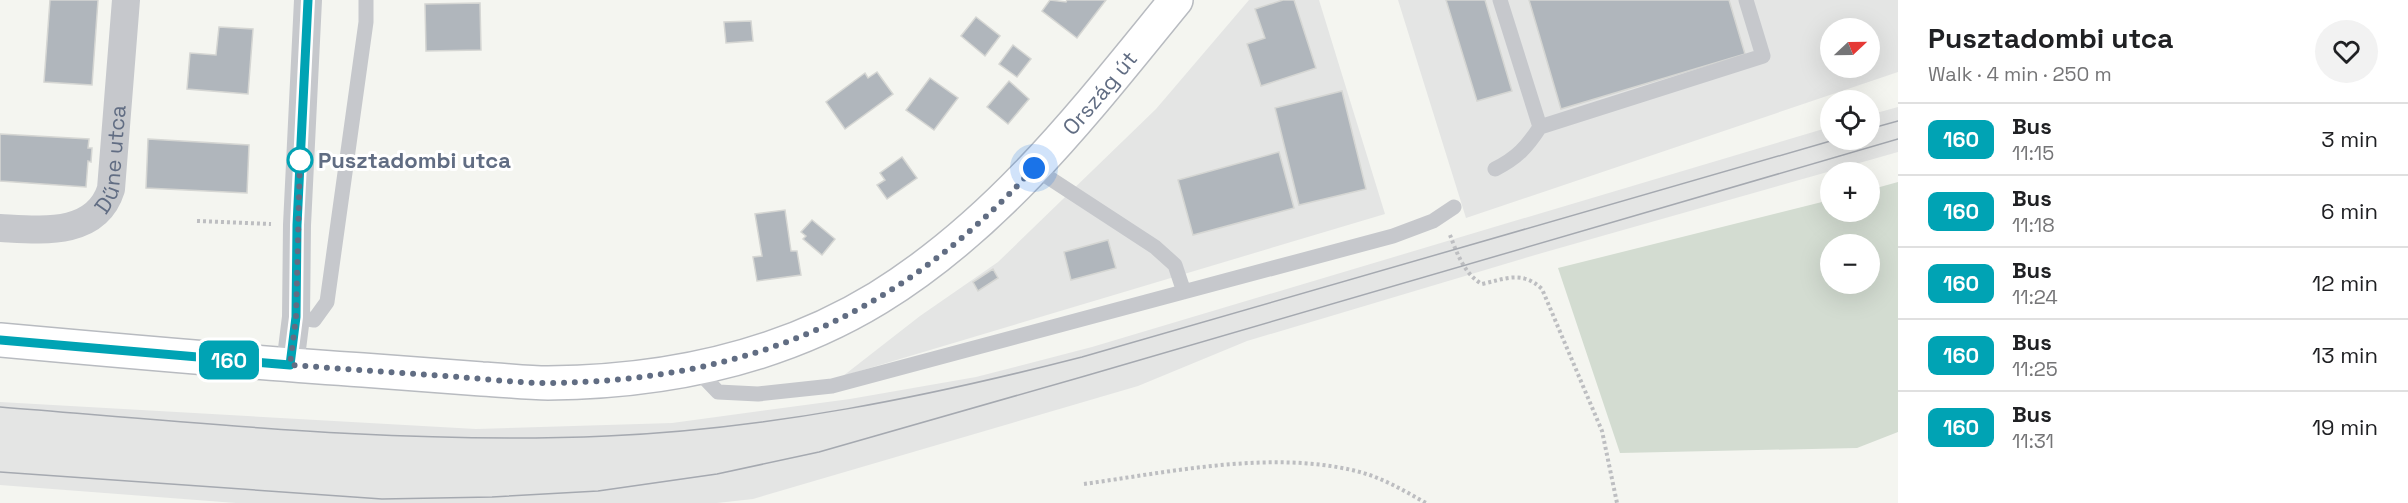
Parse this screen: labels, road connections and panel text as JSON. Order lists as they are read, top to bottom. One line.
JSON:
{"streets":{"main road":["Ország út"],"street":["Dűne utca"]},"places":["Pusztadombi utca"],"lines":["bus line 160"],"north":"right","page":{"on_map":"160","heading":["Pusztadombi utca","Walk · 4 min · 250 m"],"map_buttons":["+","−"],"list":[{"mark":"160","name":"Bus","note":"11:15","value":"3 min"},{"mark":"160","name":"Bus","note":"11:18","value":"6 min"},{"mark":"160","name":"Bus","note":"11:24","value":"12 min"},{"mark":"160","name":"Bus","note":"11:25","value":"13 min"},{"mark":"160","name":"Bus","note":"11:31","value":"19 min"}]}}
